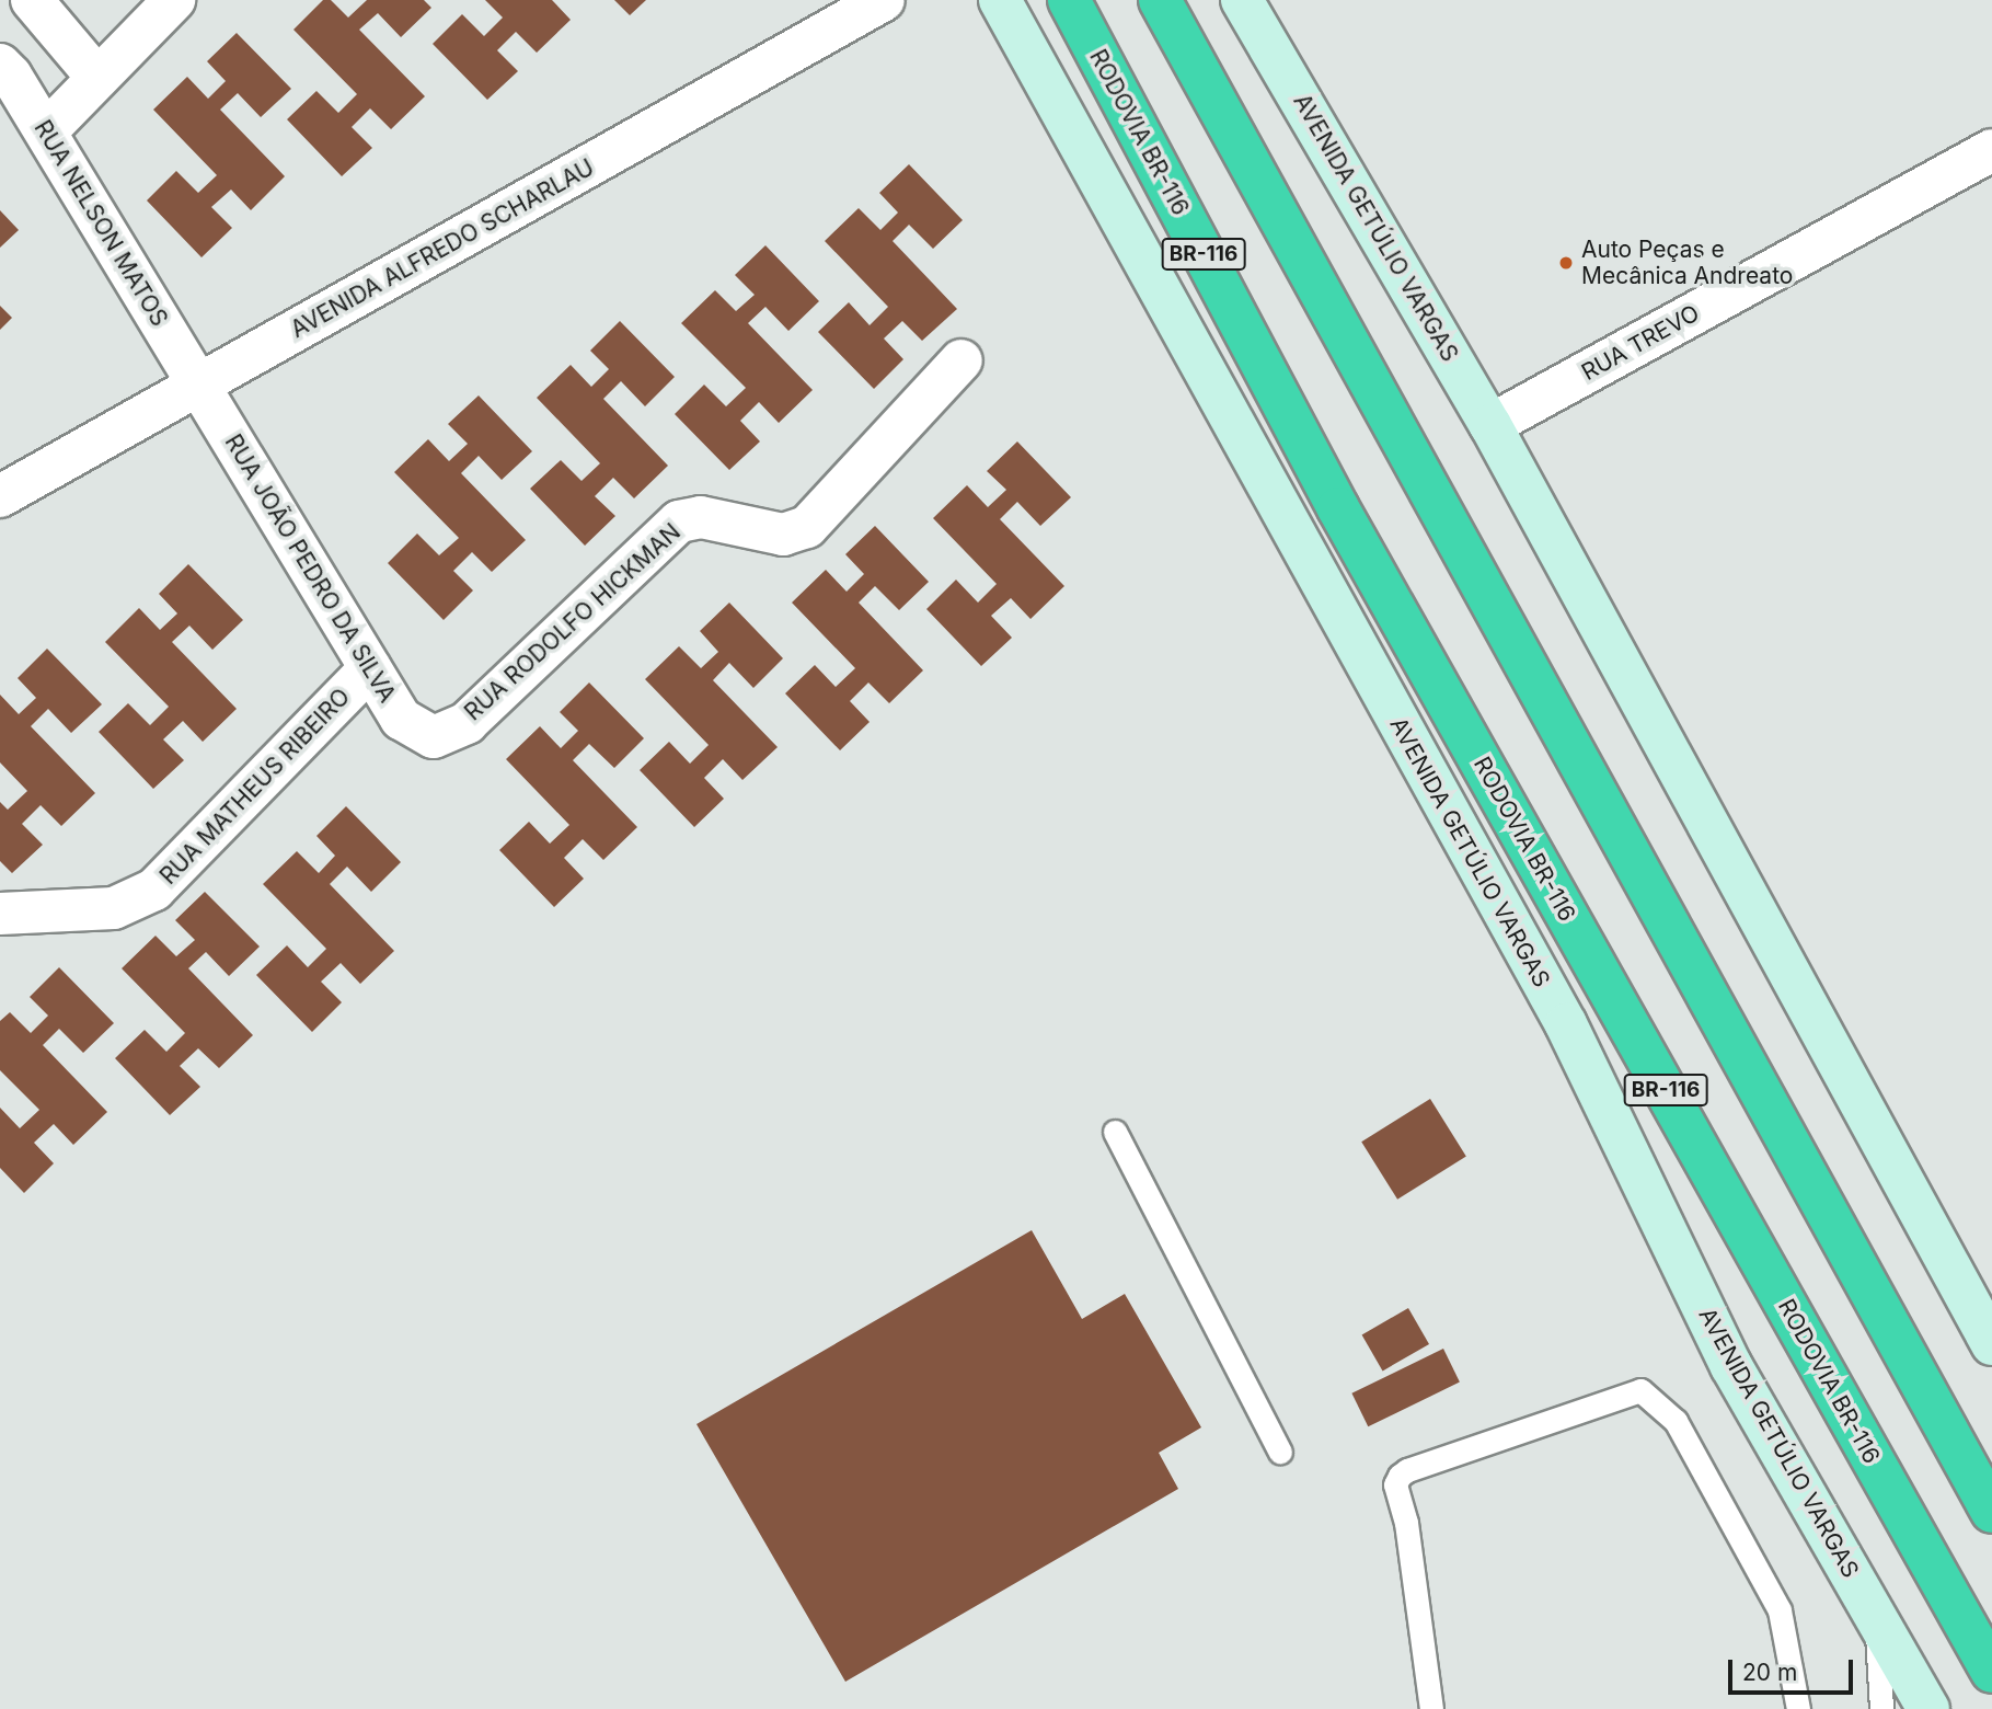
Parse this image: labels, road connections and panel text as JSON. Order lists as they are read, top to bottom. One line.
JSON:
{"streets":{"highway":["RODOVIA BR-116","BR-116"],"main road":["AVENIDA GETÚLIO VARGAS"],"street":["RUA NELSON MATOS","AVENIDA ALFREDO SCHARLAU","RUA TREVO","RUA JOÃO PEDRO DA SILVA","RUA RODOLFO HICKMAN","RUA MATHEUS RIBEIRO"]},"crossings":[["RUA NELSON MATOS","AVENIDA ALFREDO SCHARLAU"],["RUA NELSON MATOS","RUA JOÃO PEDRO DA SILVA"],["AVENIDA GETÚLIO VARGAS","RUA TREVO"],["AVENIDA ALFREDO SCHARLAU","RUA JOÃO PEDRO DA SILVA"],["RUA JOÃO PEDRO DA SILVA","RUA RODOLFO HICKMAN"],["RUA JOÃO PEDRO DA SILVA","RUA MATHEUS RIBEIRO"]],"places":["Auto Peças e Mecânica Andreato"],"scale_bar":"20 m"}
